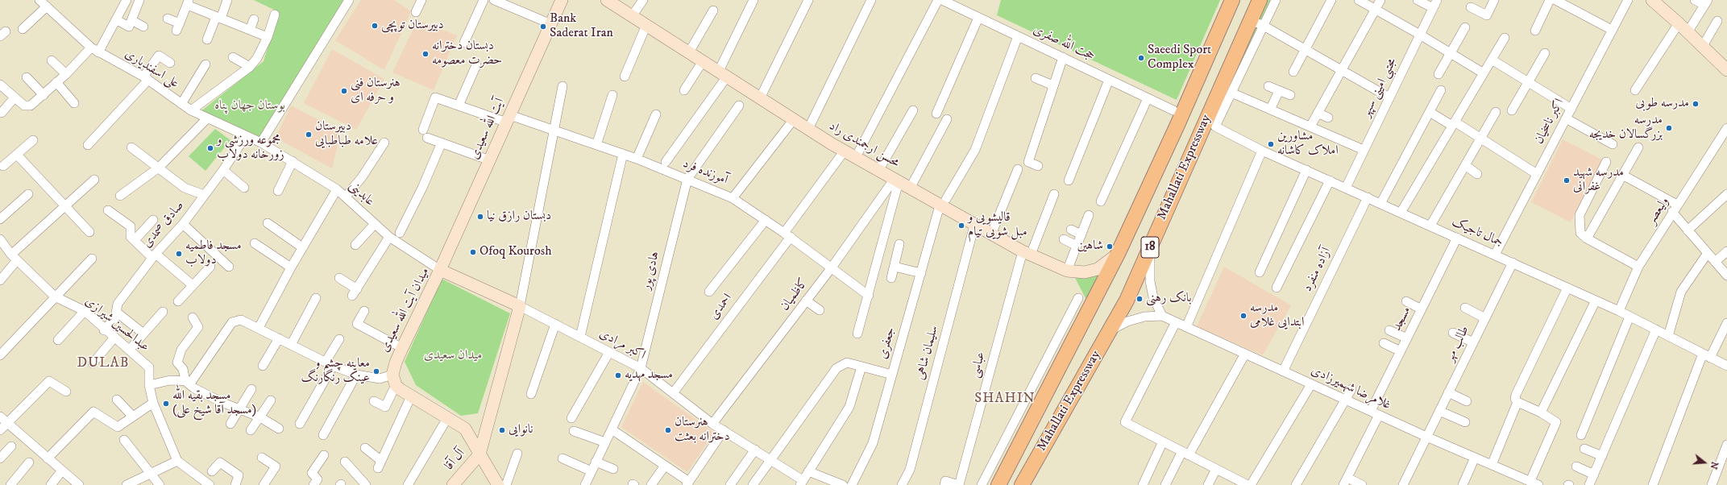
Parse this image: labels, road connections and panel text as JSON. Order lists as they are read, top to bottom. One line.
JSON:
{"streets":{"highway":["Mahallati Expressway","18"],"main road":["آیت الله سعیدی","محسن ارجمندی راد","میدان آیت الله سعیدی","آل آقا"],"street":["حجت الله صفری","علی اسفندیاری","مجتبی امینی سپهر","اکبر ناسخیان","آموزنده فرد","عابدینی","ولیعصر","صادق صمدی","جمال تاجیک","آزاده منفرد","هادی پور","کاظمیان","احمدی","مسجد","عبدالحسین شیرازی","جعفری","طالب مهر","اکبر مرادی","سلیمان شاهی","عباسی","غلامرضا شهمیرزادی"]},"crossings":[["حجت الله صفری","جعفری"],["علی اسفندیاری","عابدینی"],["علی اسفندیاری","صادق صمدی"],["مجتبی امینی سپهر","جمال تاجیک"],["اکبر ناسخیان","جمال تاجیک"],["آیت الله سعیدی","آموزنده فرد"],["آیت الله سعیدی","عابدینی"],["آیت الله سعیدی","میدان آیت الله سعیدی"],["محسن ارجمندی راد","Mahallati Expressway"],["محسن ارجمندی راد","کاظمیان"],["محسن ارجمندی راد","احمدی"],["محسن ارجمندی راد","جعفری"],["محسن ارجمندی راد","سلیمان شاهی"],["محسن ارجمندی راد","عباسی"],["آموزنده فرد","هادی پور"],["آموزنده فرد","کاظمیان"],["آموزنده فرد","احمدی"],["عابدینی","میدان آیت الله سعیدی"],["ولیعصر","جمال تاجیک"],["صادق صمدی","عبدالحسین شیرازی"],["جمال تاجیک","آزاده منفرد"],["جمال تاجیک","مسجد"],["جمال تاجیک","طالب مهر"],["آزاده منفرد","غلامرضا شهمیرزادی"],["هادی پور","اکبر مرادی"],["کاظمیان","اکبر مرادی"],["احمدی","اکبر مرادی"],["میدان آیت الله سعیدی","اکبر مرادی"],["مسجد","غلامرضا شهمیرزادی"],["طالب مهر","غلامرضا شهمیرزادی"]],"districts":["DULAB","SHAHIN"],"parks":["بوستان جهان پناه","میدان سعیدی"],"places":["دبیرستان توپچی","Bank Saderat Iran","دبستان دخترانه حضرت معصومه","Saeedi Sport Complex","هنرستان فنی و حرفه ای","مدرسه طوبی","مدرسه بزرگسالان خدیجه","دبیرستان علامه طباطبایی","مشاورین املاک کاشانه","مجموعه ورزشی و زورخانه دولاب","مدرسه شهید غفرانی","دبستان رازق نیا","قالیشویی و مبل شویی تیام","شاهین","Ofoq Kourosh","مسجد فاطمیه دولاب","بانک رهنی","مدرسه ابتدایی غلامی","معاینه چشم و عینک رنگارنگ","مسجد مهدیه","مسجد بقیه الله (مسجد آقا شیخ علی)","نانوایی","هنرستان دخترانه بعثت"],"north":"right"}
